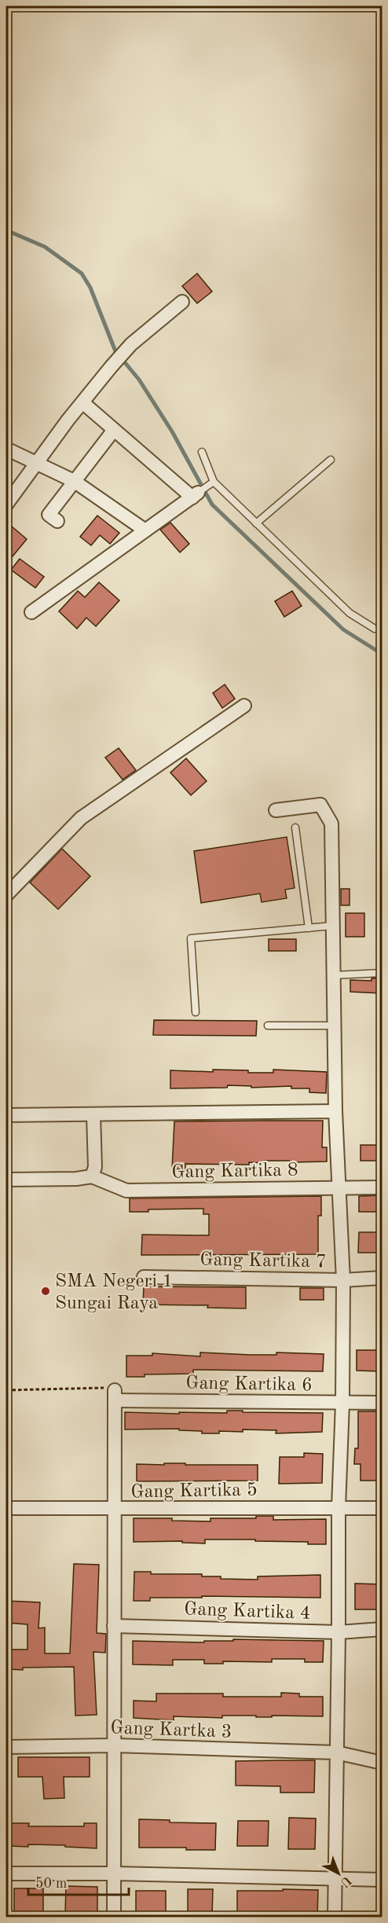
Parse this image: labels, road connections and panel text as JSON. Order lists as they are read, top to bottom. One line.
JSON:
{"streets":{"street":["Gang Kartika 8","Gang Kartika 7","Gang Kartika 6","Gang Kartika 5","Gang Kartika 4","Gang Kartka 3"]},"places":["SMA Negeri 1 Sungai Raya"],"scale_bar":"50 m","north":"bottom right"}
